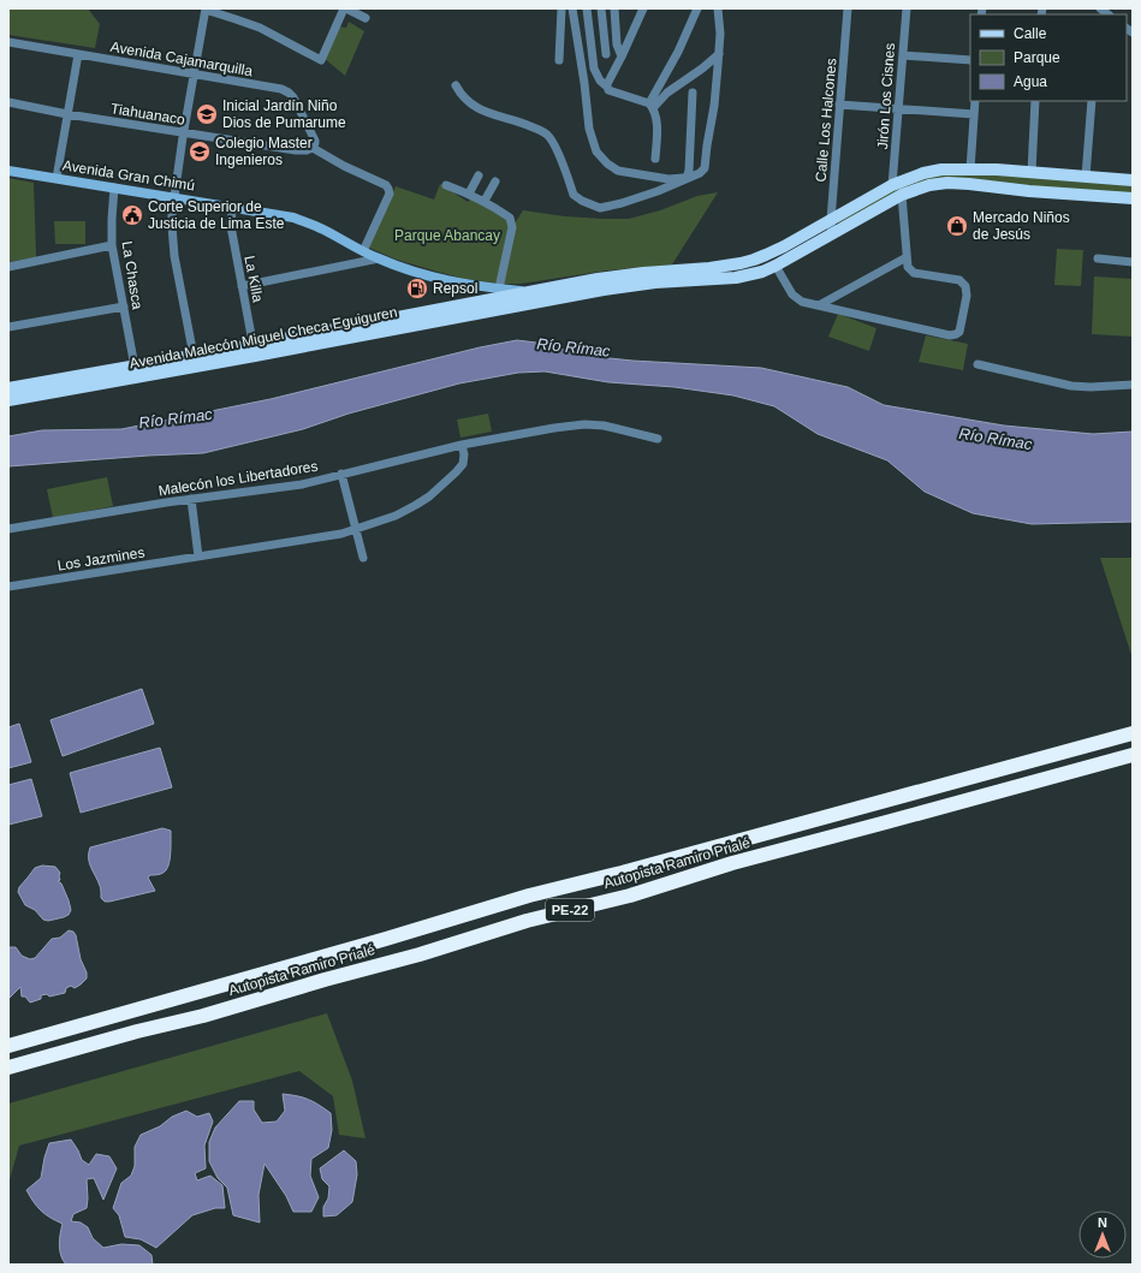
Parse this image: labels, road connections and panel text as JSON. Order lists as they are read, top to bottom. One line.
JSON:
{"streets":{"highway":["Autopista Ramiro Prialé","PE-22"],"main road":["Avenida Malecón Miguel Checa Eguiguren"],"street":["Avenida Cajamarquilla","Jirón Los Cisnes","Tiahuanaco","Calle Los Halcones","Avenida Gran Chimú","La Chasca","La Killa","Malecón los Libertadores","Los Jazmines"]},"crossings":[["Avenida Cajamarquilla","Tiahuanaco"],["Jirón Los Cisnes","Avenida Malecón Miguel Checa Eguiguren"],["Calle Los Halcones","Avenida Malecón Miguel Checa Eguiguren"],["Avenida Gran Chimú","La Chasca"],["Avenida Gran Chimú","La Killa"],["Avenida Gran Chimú","Avenida Malecón Miguel Checa Eguiguren"],["La Chasca","Avenida Malecón Miguel Checa Eguiguren"],["La Killa","Avenida Malecón Miguel Checa Eguiguren"],["Malecón los Libertadores","Los Jazmines"]],"water":["Río Rímac"],"parks":["Parque Abancay"],"places":{"school or university":["Inicial Jardín Niño Dios de Pumarume","Colegio Master Ingenieros"],"public building":["Corte Superior de Justicia de Lima Este"],"shop":["Mercado Niños de Jesús"],"fuel station":["Repsol"]},"legend":["Calle","Parque","Agua"],"north":"top"}
